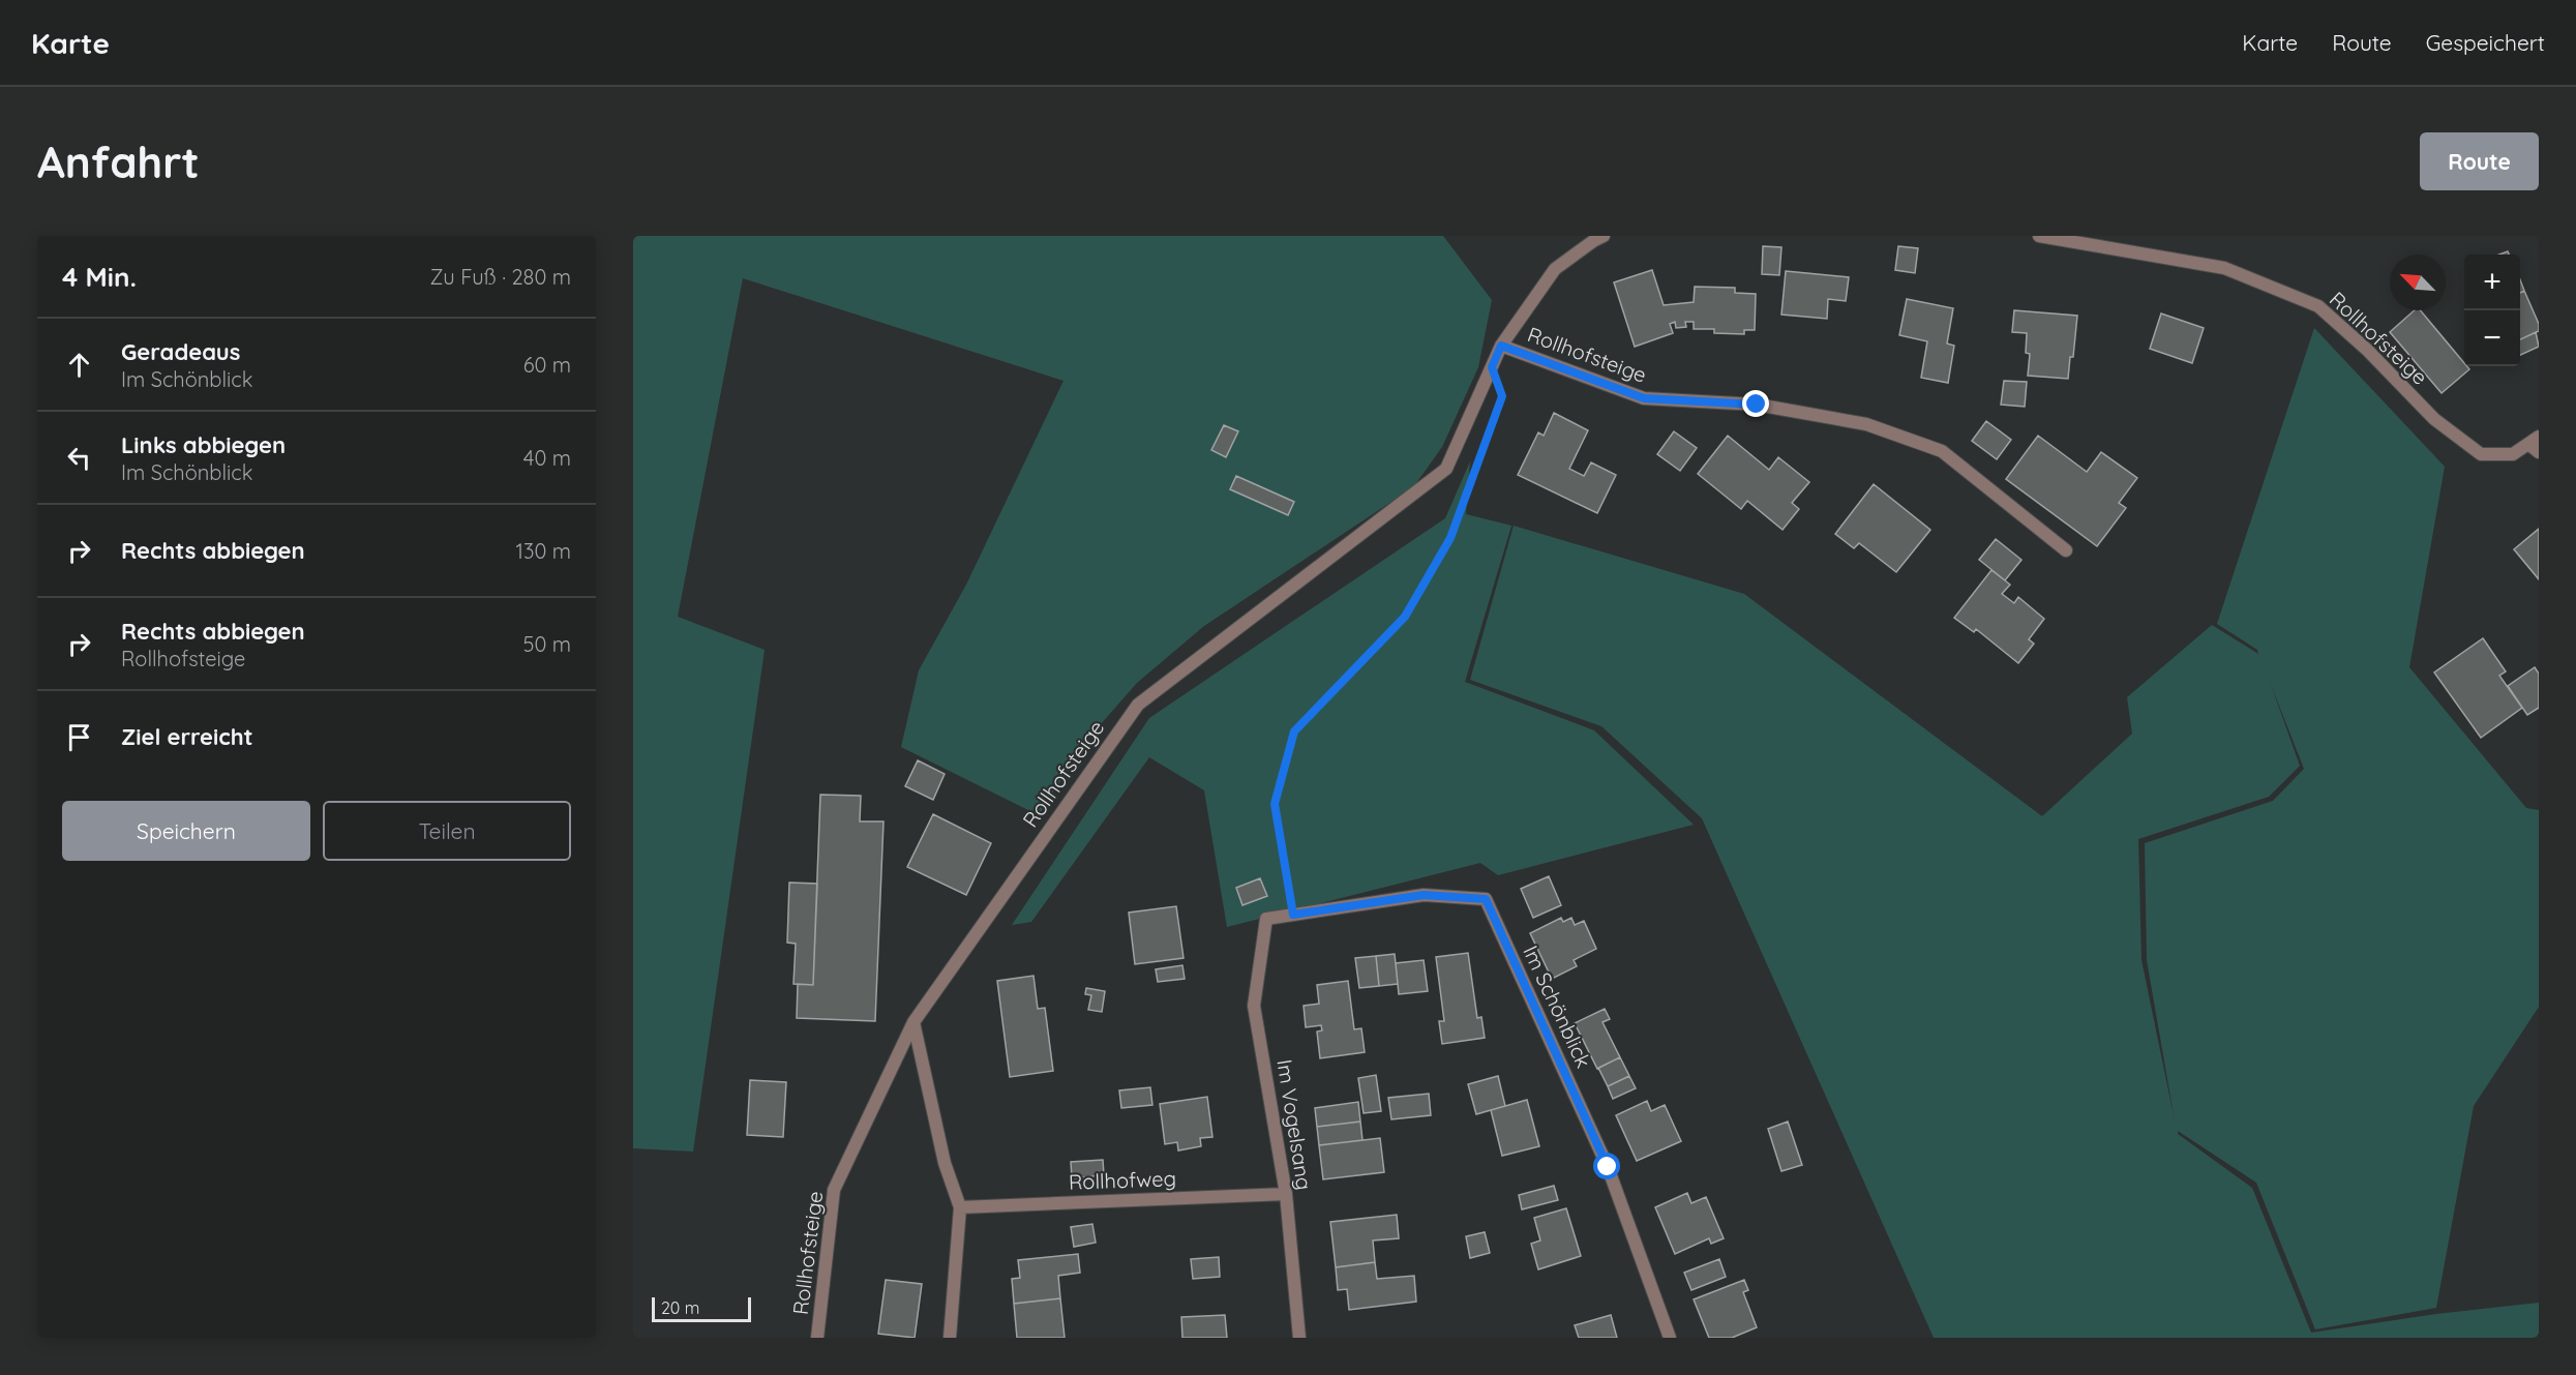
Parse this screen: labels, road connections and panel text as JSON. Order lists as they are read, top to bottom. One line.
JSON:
{"streets":{"street":["Rollhofsteige","Im Schönblick","Im Vogelsang","Rollhofweg"]},"crossings":[["Im Schönblick","Im Vogelsang"],["Im Vogelsang","Rollhofweg"]],"scale_bar":"20 m","north":"top left","page":{"header":"Karte","nav":["Karte","Route","Gespeichert"],"buttons":["Route",["Speichern","Teilen"]],"title":"Anfahrt","heading":["4 Min.","Zu Fuß · 280 m"],"map_buttons":["+","−"],"list":[["Geradeaus","Im Schönblick","60 m"],["Links abbiegen","Im Schönblick","40 m"],["Rechts abbiegen","130 m"],["Rechts abbiegen","Rollhofsteige","50 m"],"Ziel erreicht"],"scale":"20 m"}}
